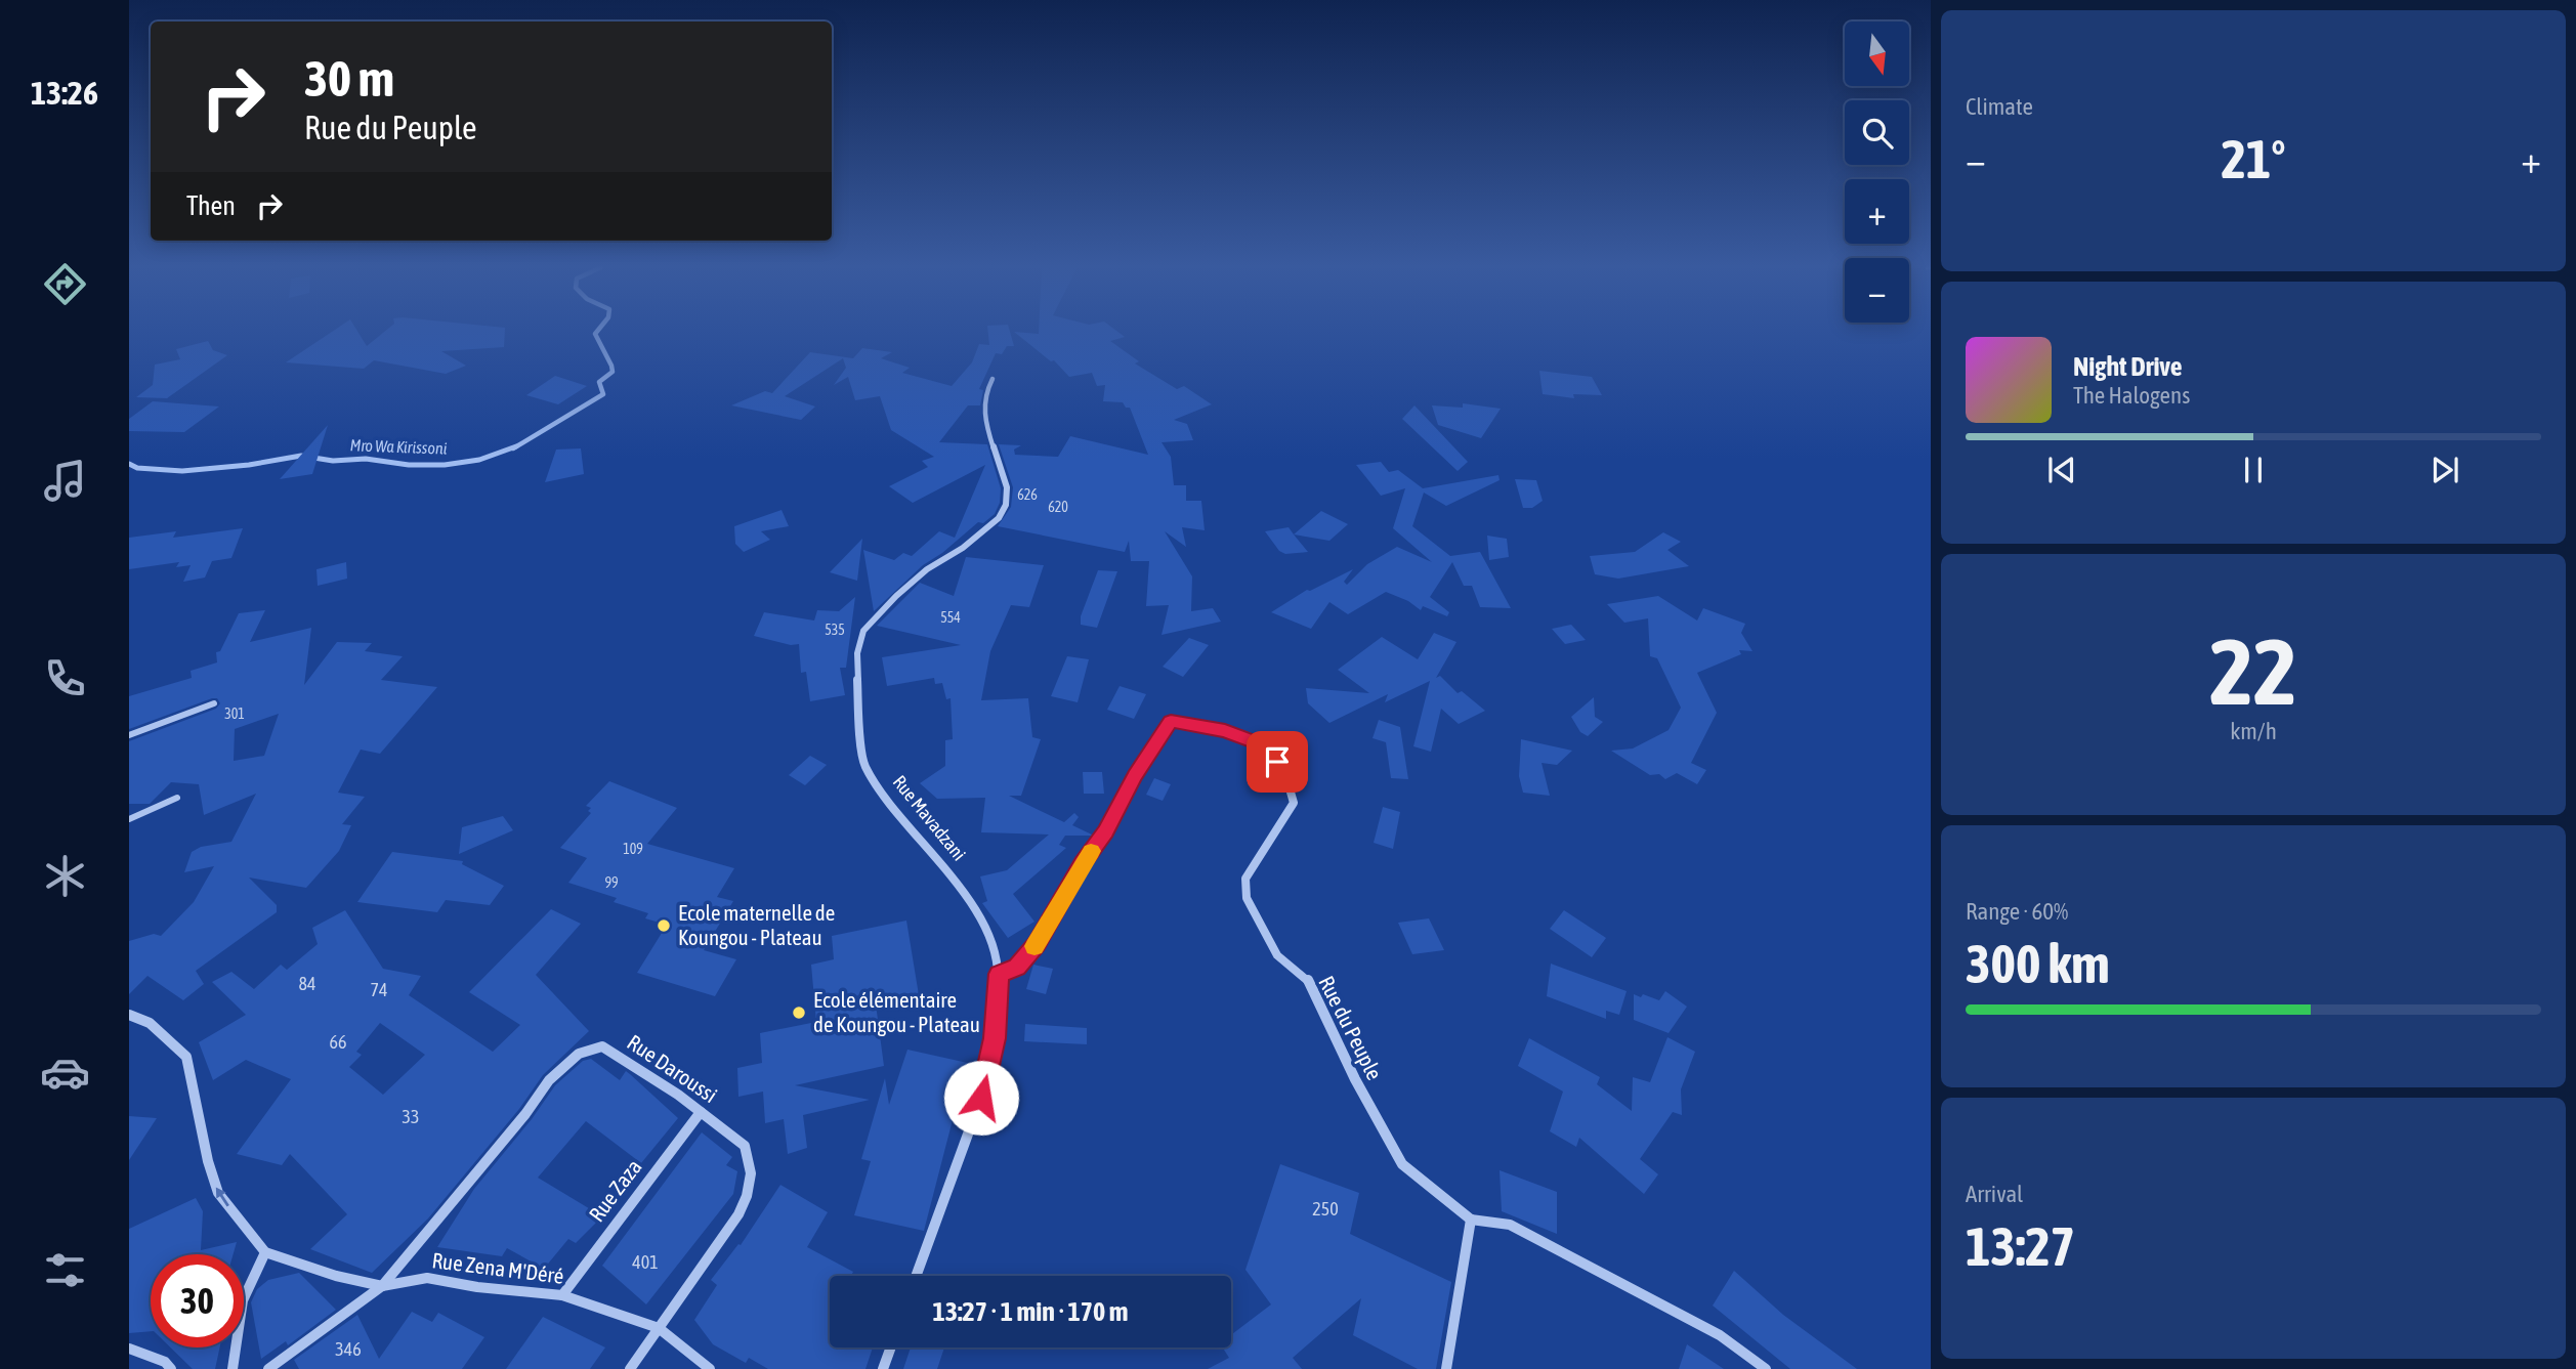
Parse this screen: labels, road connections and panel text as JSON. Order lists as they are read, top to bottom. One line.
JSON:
{"streets":{"street":["Rue Mavadzani","Rue du Peuple","Rue Daroussi","Rue Zaza","Rue Zena M'Déré"]},"crossings":[["Rue Mavadzani","Rue du Peuple"],["Rue Daroussi","Rue Zaza"],["Rue Daroussi","Rue Zena M'Déré"],["Rue Zaza","Rue Zena M'Déré"]],"water":["Mro Wa Kirissoni"],"places":["Ecole maternelle de Koungou - Plateau","Ecole élémentaire de Koungou - Plateau"],"house_numbers":["626","620","554","535","301","109","99","84","74","66","33","250","401","346"],"north":"bottom","page":{"tabs":"13:26","tile":["Climate",["22","km/h"],["Range · 60%","300 km"],["Arrival","13:27"]],"map_buttons":["+","−"],"turn":["30 m","Rue du Peuple"],"heat":["−","21°","+"],"then":"Then","song":["Night Drive","The Halogens"],"limit":"30","trip":"13:27 · 1 min · 170 m"}}
